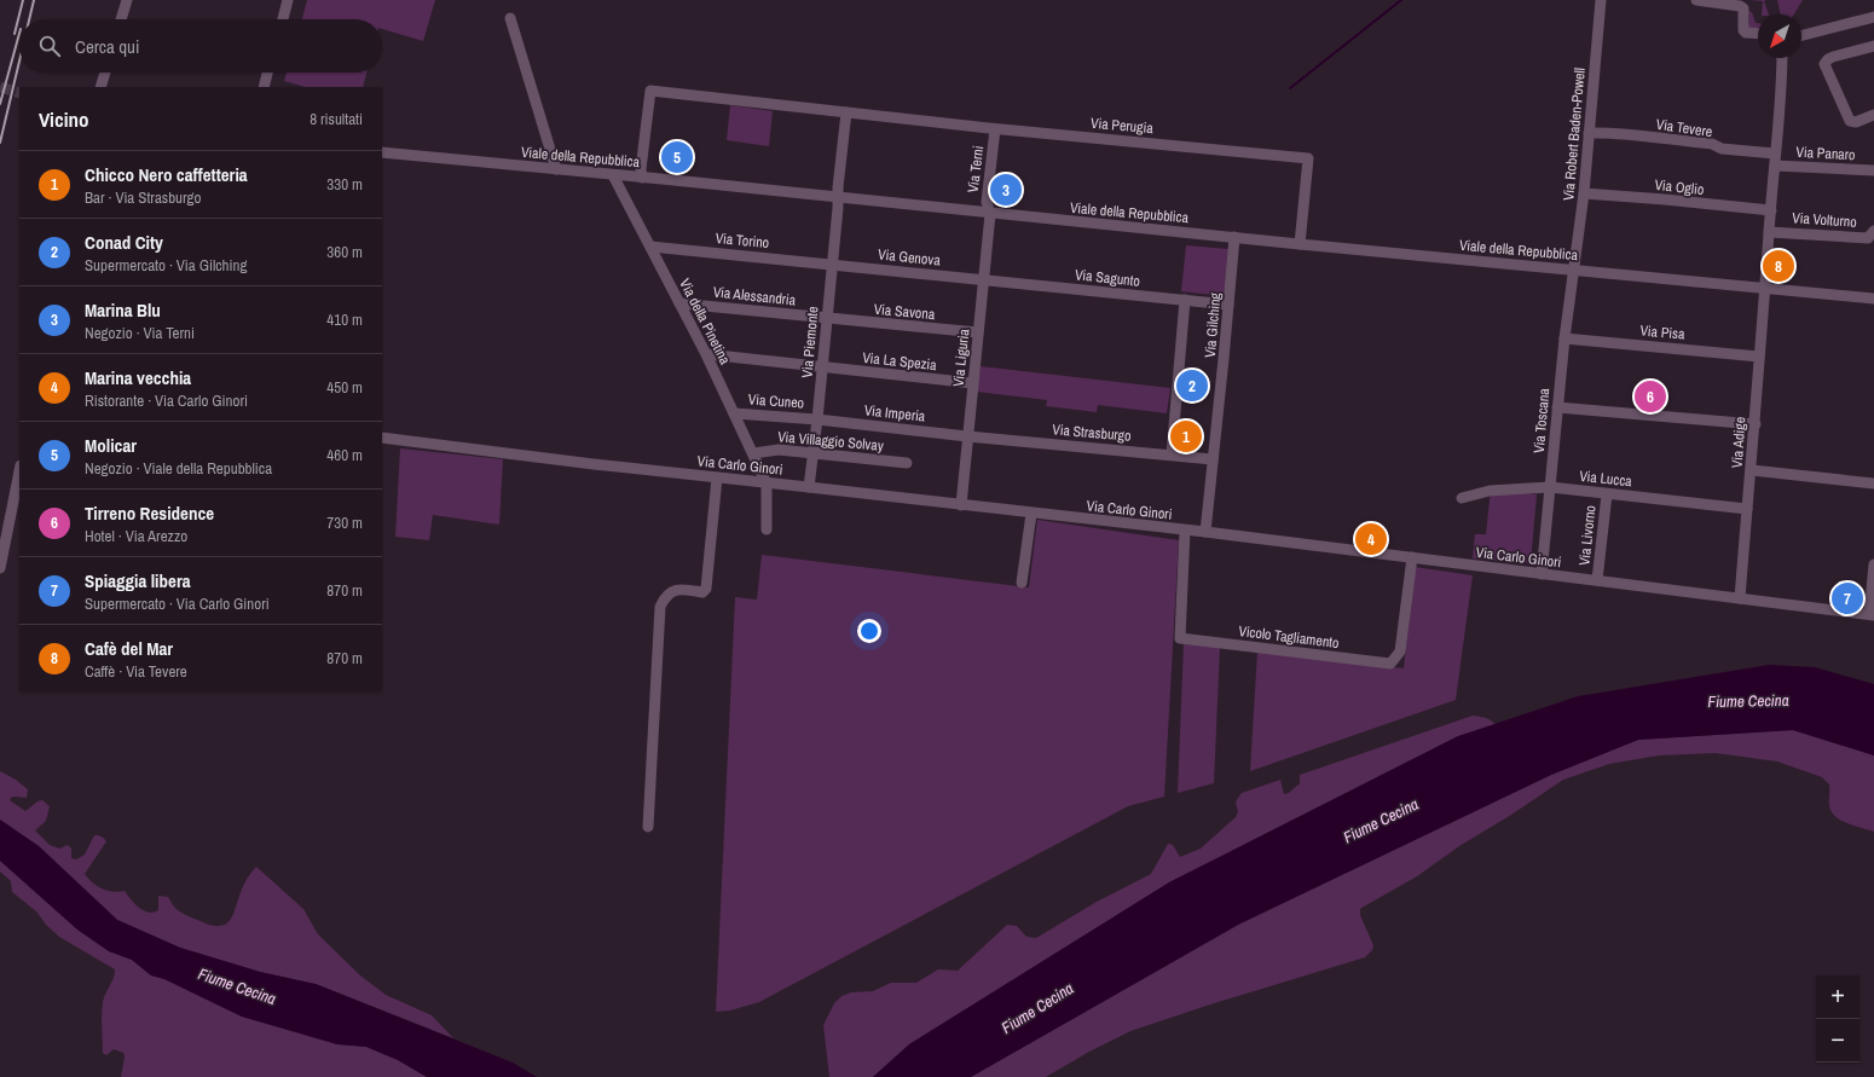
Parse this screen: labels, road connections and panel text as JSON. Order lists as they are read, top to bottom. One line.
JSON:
{"streets":{"street":["Via Perugia","Via Tevere","Via Robert Baden-Powell","Via Panaro","Viale della Repubblica","Via Terni","Via Oglio","Via Volturno","Via Torino","Via Genova","Via Sagunto","Via Alessandria","Via Savona","Via della Pinetina","Via Gilching","Via Pisa","Via Piemonte","Via Liguria","Via La Spezia","Via Cuneo","Via Imperia","Via Toscana","Via Strasburgo","Via Villaggio Solvay","Via Adige","Via Carlo Ginori","Via Lucca","Via Livorno","Vicolo Tagliamento"]},"crossings":[["Via Perugia","Viale della Repubblica"],["Via Perugia","Via Terni"],["Via Perugia","Via Piemonte"],["Via Tevere","Via Robert Baden-Powell"],["Via Robert Baden-Powell","Viale della Repubblica"],["Via Robert Baden-Powell","Via Oglio"],["Via Robert Baden-Powell","Via Toscana"],["Viale della Repubblica","Via Terni"],["Viale della Repubblica","Via della Pinetina"],["Viale della Repubblica","Via Gilching"],["Viale della Repubblica","Via Piemonte"],["Viale della Repubblica","Via Liguria"],["Viale della Repubblica","Via Toscana"],["Viale della Repubblica","Via Adige"],["Via Terni","Via Liguria"],["Via Torino","Via Genova"],["Via Torino","Via della Pinetina"],["Via Torino","Via Piemonte"],["Via Genova","Via Sagunto"],["Via Genova","Via Piemonte"],["Via Genova","Via Liguria"],["Via Sagunto","Via Gilching"],["Via Sagunto","Via Liguria"],["Via Alessandria","Via Savona"],["Via Alessandria","Via della Pinetina"],["Via Alessandria","Via Piemonte"],["Via Savona","Via Piemonte"],["Via Savona","Via Liguria"],["Via della Pinetina","Via La Spezia"],["Via della Pinetina","Via Cuneo"],["Via della Pinetina","Via Villaggio Solvay"],["Via della Pinetina","Via Carlo Ginori"],["Via Gilching","Via Strasburgo"],["Via Gilching","Via Carlo Ginori"],["Via Pisa","Via Toscana"],["Via Pisa","Via Adige"],["Via Piemonte","Via La Spezia"],["Via Piemonte","Via Cuneo"],["Via Piemonte","Via Imperia"],["Via Piemonte","Via Villaggio Solvay"],["Via Piemonte","Via Carlo Ginori"],["Via Liguria","Via La Spezia"],["Via Liguria","Via Imperia"],["Via Liguria","Via Strasburgo"],["Via Liguria","Via Carlo Ginori"],["Via Cuneo","Via Imperia"],["Via Imperia","Via Strasburgo"],["Via Toscana","Via Carlo Ginori"],["Via Toscana","Via Lucca"],["Via Adige","Via Carlo Ginori"],["Via Adige","Via Lucca"],["Via Carlo Ginori","Via Livorno"],["Via Carlo Ginori","Vicolo Tagliamento"],["Via Lucca","Via Livorno"]],"water":["Fiume Cecina"],"north":"bottom left","page":{"search":"Cerca qui","heading":["Vicino","8 risultati"],"pins":["5","3","8","2","6","1","4","7"],"list":[{"mark":"1","name":"Chicco Nero caffetteria","note":"Bar · Via Strasburgo","value":"330 m"},{"mark":"2","name":"Conad City","note":"Supermercato · Via Gilching","value":"360 m"},{"mark":"3","name":"Marina Blu","note":"Negozio · Via Terni","value":"410 m"},{"mark":"4","name":"Marina vecchia","note":"Ristorante · Via Carlo Ginori","value":"450 m"},{"mark":"5","name":"Molicar","note":"Negozio · Viale della Repubblica","value":"460 m"},{"mark":"6","name":"Tirreno Residence","note":"Hotel · Via Arezzo","value":"730 m"},{"mark":"7","name":"Spiaggia libera","note":"Supermercato · Via Carlo Ginori","value":"870 m"},{"mark":"8","name":"Cafè del Mar","note":"Caffè · Via Tevere","value":"870 m"}],"map_buttons":["+","−"]}}
